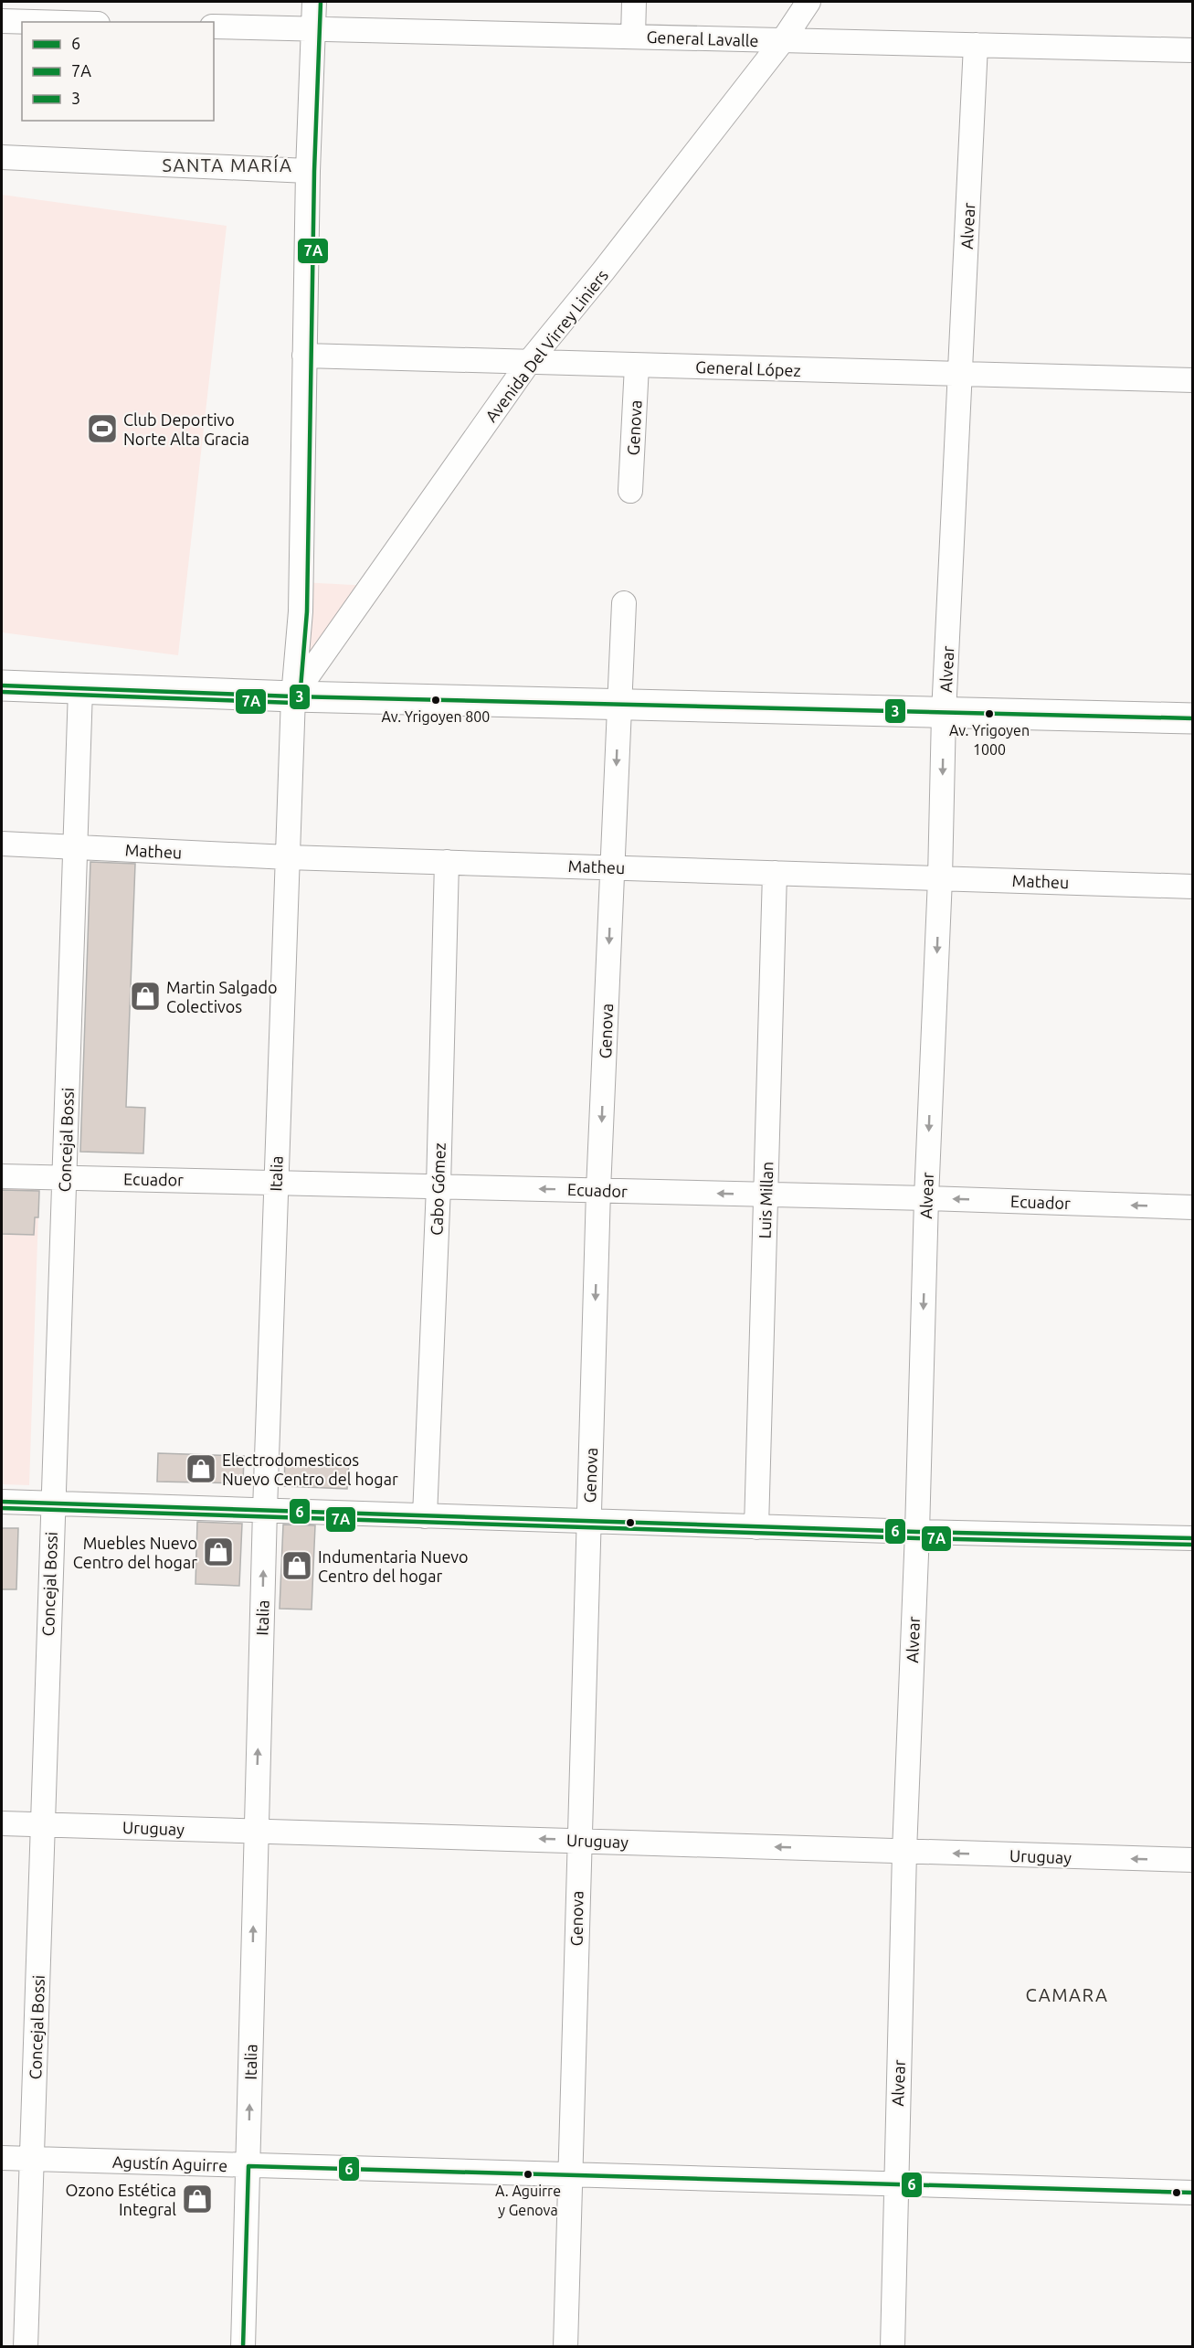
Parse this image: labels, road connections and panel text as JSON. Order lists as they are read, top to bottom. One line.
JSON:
{"streets":{"street":["General Lavalle","Alvear","Avenida Del Virrey Liniers","General López","Genova","Matheu","Concejal Bossi","Italia","Ecuador","Cabo Gómez","Luis Millan","Uruguay","Agustín Aguirre"]},"crossings":[["General Lavalle","Alvear"],["General Lavalle","Avenida Del Virrey Liniers"],["General Lavalle","Italia"],["Alvear","General López"],["Alvear","Matheu"],["Alvear","Ecuador"],["Alvear","Uruguay"],["Alvear","Agustín Aguirre"],["Avenida Del Virrey Liniers","General López"],["Avenida Del Virrey Liniers","Italia"],["General López","Genova"],["General López","Italia"],["Genova","Matheu"],["Genova","Ecuador"],["Genova","Uruguay"],["Genova","Agustín Aguirre"],["Matheu","Concejal Bossi"],["Matheu","Italia"],["Matheu","Cabo Gómez"],["Matheu","Luis Millan"],["Concejal Bossi","Ecuador"],["Concejal Bossi","Uruguay"],["Concejal Bossi","Agustín Aguirre"],["Italia","Ecuador"],["Italia","Uruguay"],["Italia","Agustín Aguirre"],["Ecuador","Cabo Gómez"],["Ecuador","Luis Millan"]],"one_way":["Alvear","Genova","Ecuador","Uruguay"],"districts":["SANTA MARÍA","CAMARA"],"places":{"sports":["Club Deportivo Norte Alta Gracia"],"other":["Av. Yrigoyen 800","Av. Yrigoyen 1000","A. Aguirre y Genova"],"shop":["Martin Salgado Colectivos","Electrodomesticos Nuevo Centro del hogar","Muebles Nuevo Centro del hogar","Indumentaria Nuevo Centro del hogar","Ozono Estética Integral"]},"lines":["transit line 7A","transit line 3","transit line 6"],"legend":["6","7A","3"]}
